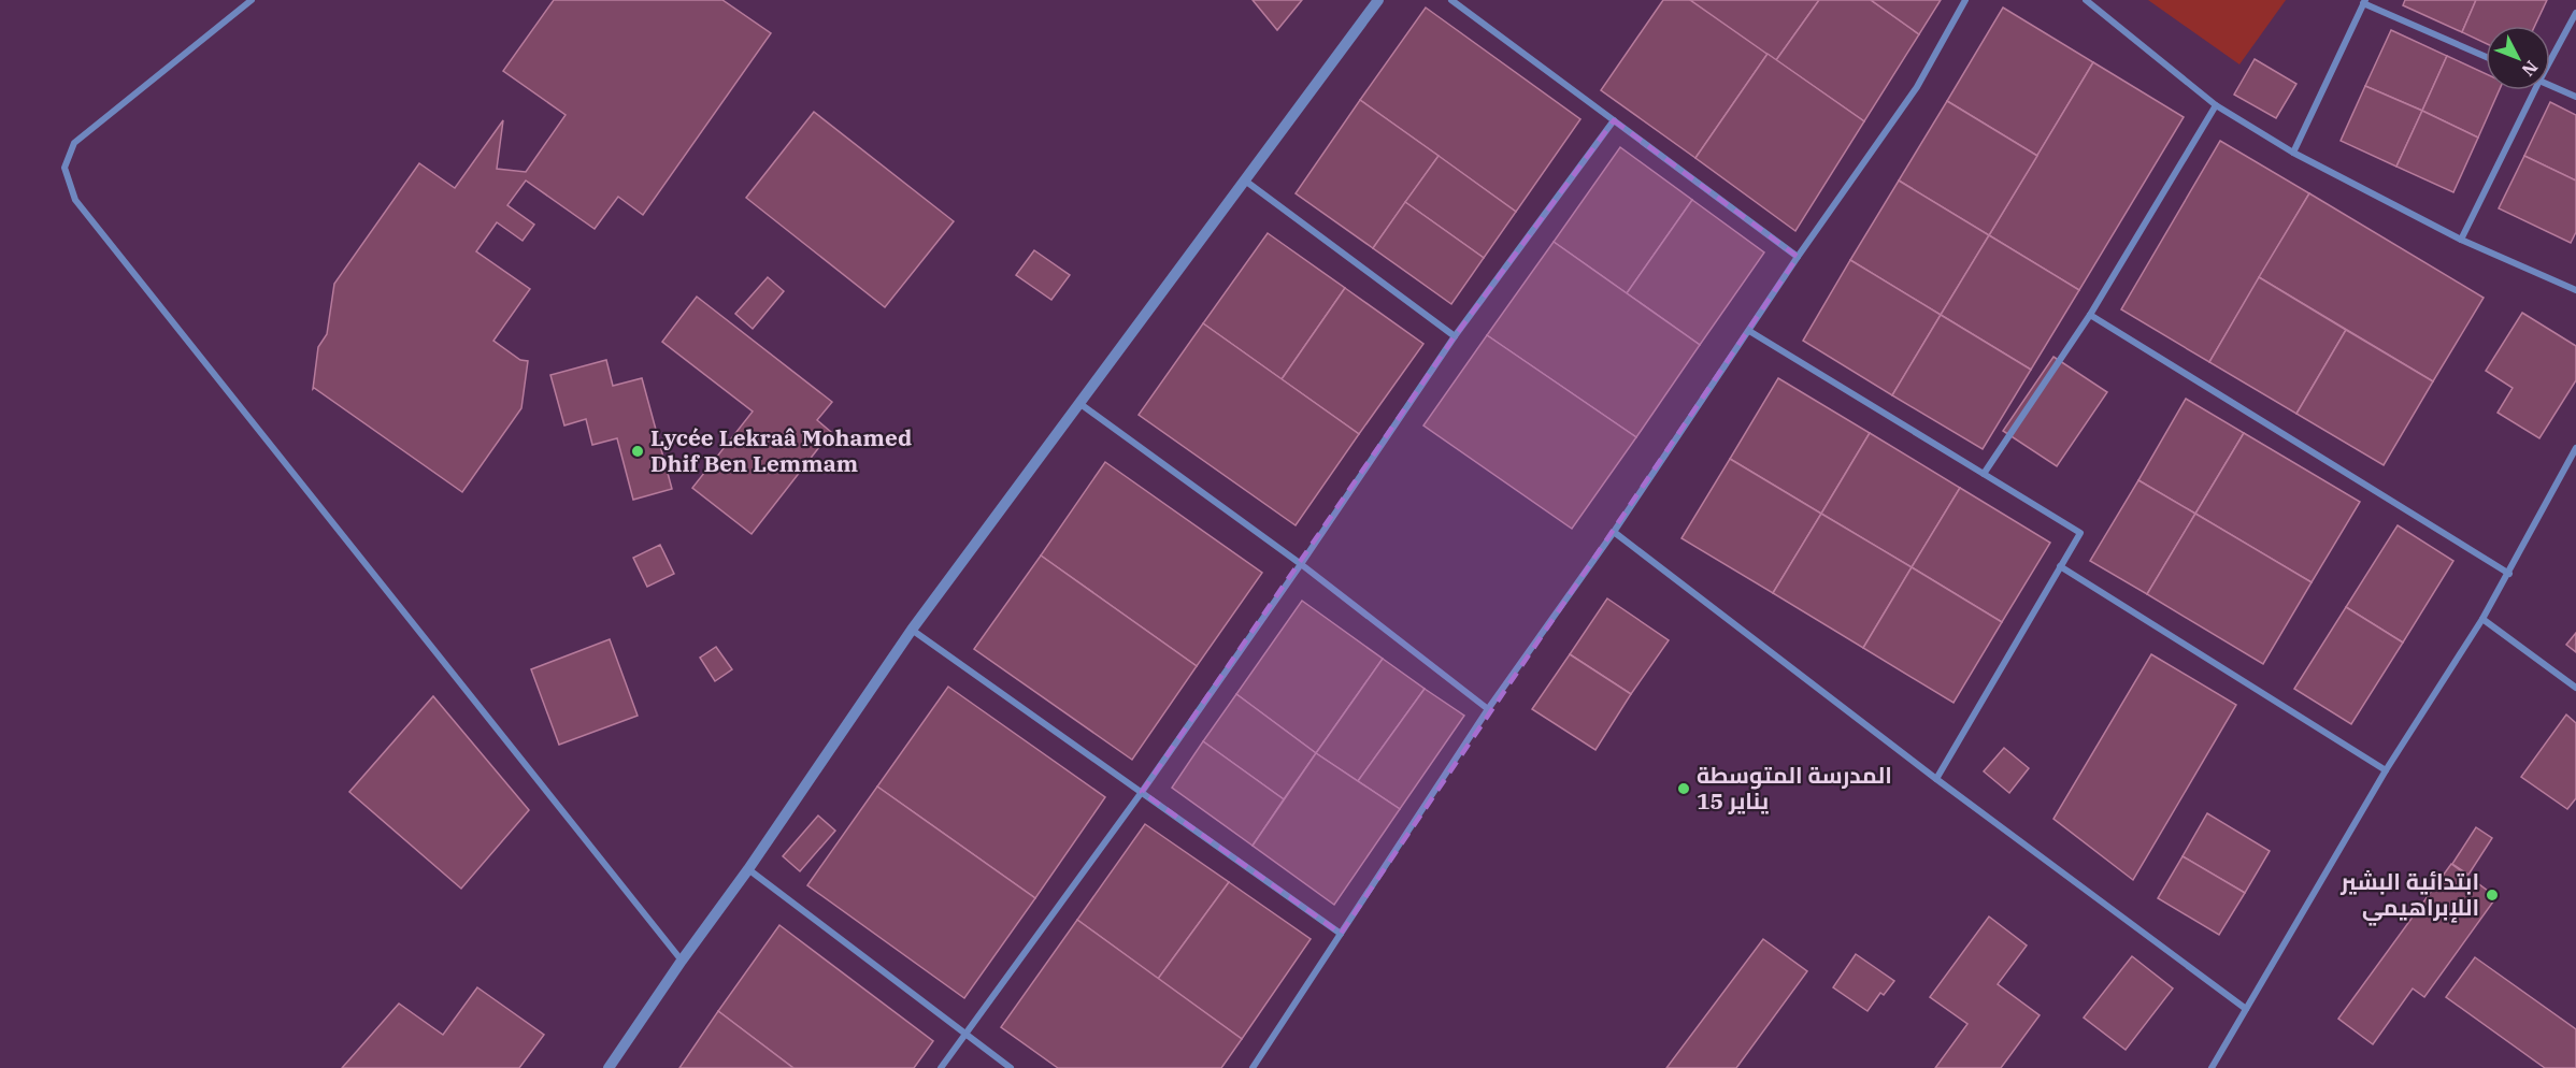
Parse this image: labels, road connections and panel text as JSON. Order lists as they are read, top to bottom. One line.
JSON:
{"places":["Lycée Lekraâ Mohamed Dhif Ben Lemmam","المدرسة المتوسطة 15 يناير","ابتدائية البشير اللإبراهيمي"],"north":"bottom right"}
